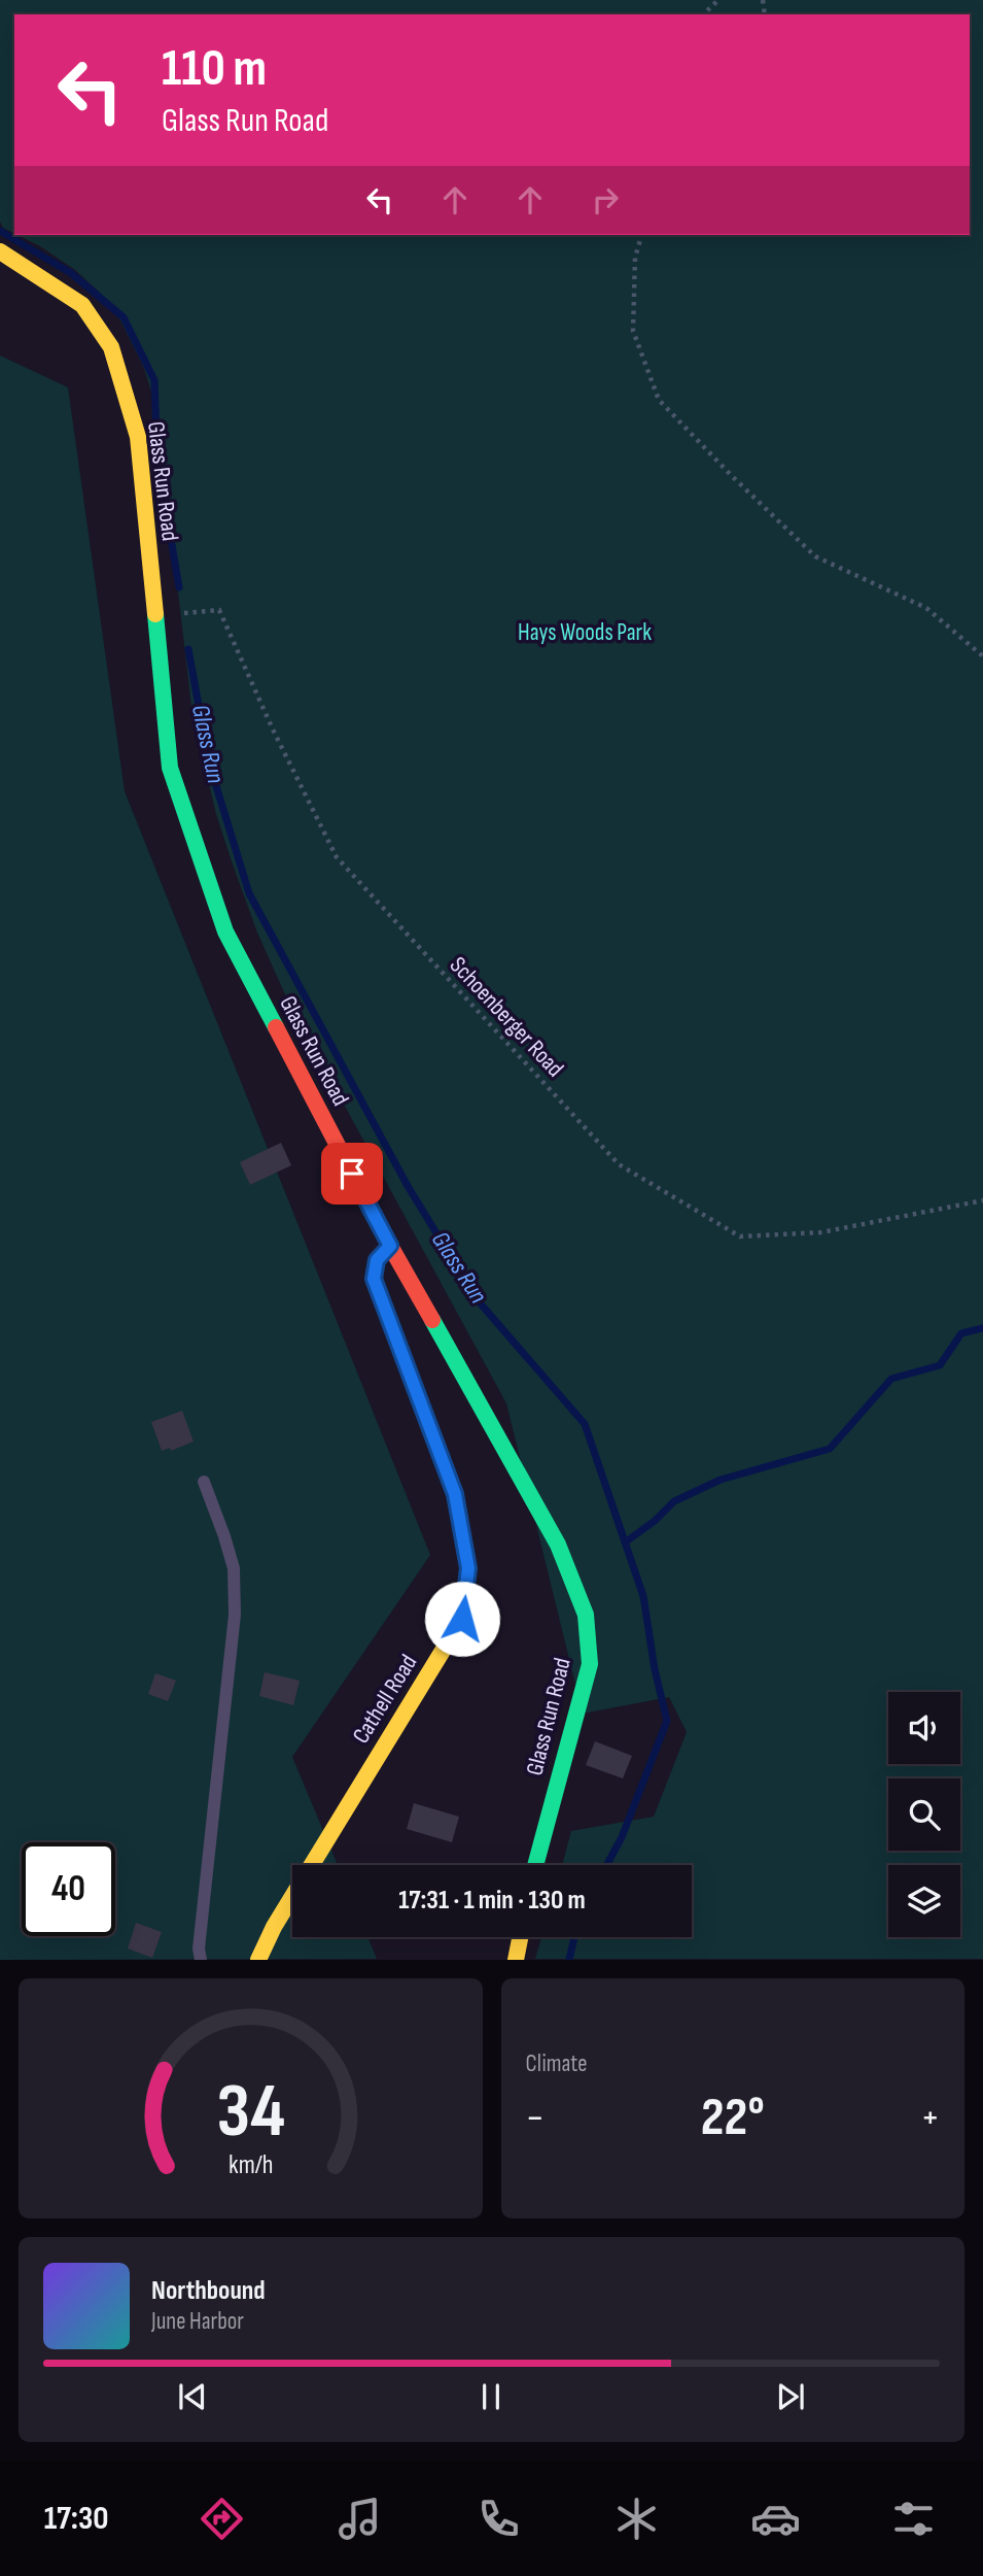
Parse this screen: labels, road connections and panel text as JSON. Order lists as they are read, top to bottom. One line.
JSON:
{"streets":{"main road":["Glass Run Road","Cathell Road"],"path":["Schoenberger Road"]},"crossings":[["Glass Run Road","Schoenberger Road"],["Glass Run Road","Cathell Road"]],"water":["Glass Run"],"parks":["Hays Woods Park"],"page":{"turn":["110 m","Glass Run Road"],"limit":"40","trip":"17:31 · 1 min · 130 m","tile":"Climate","heat":["−","22°","+"],"song":["Northbound","June Harbor"],"tabs":"17:30","gauge":["34","km/h"]}}
